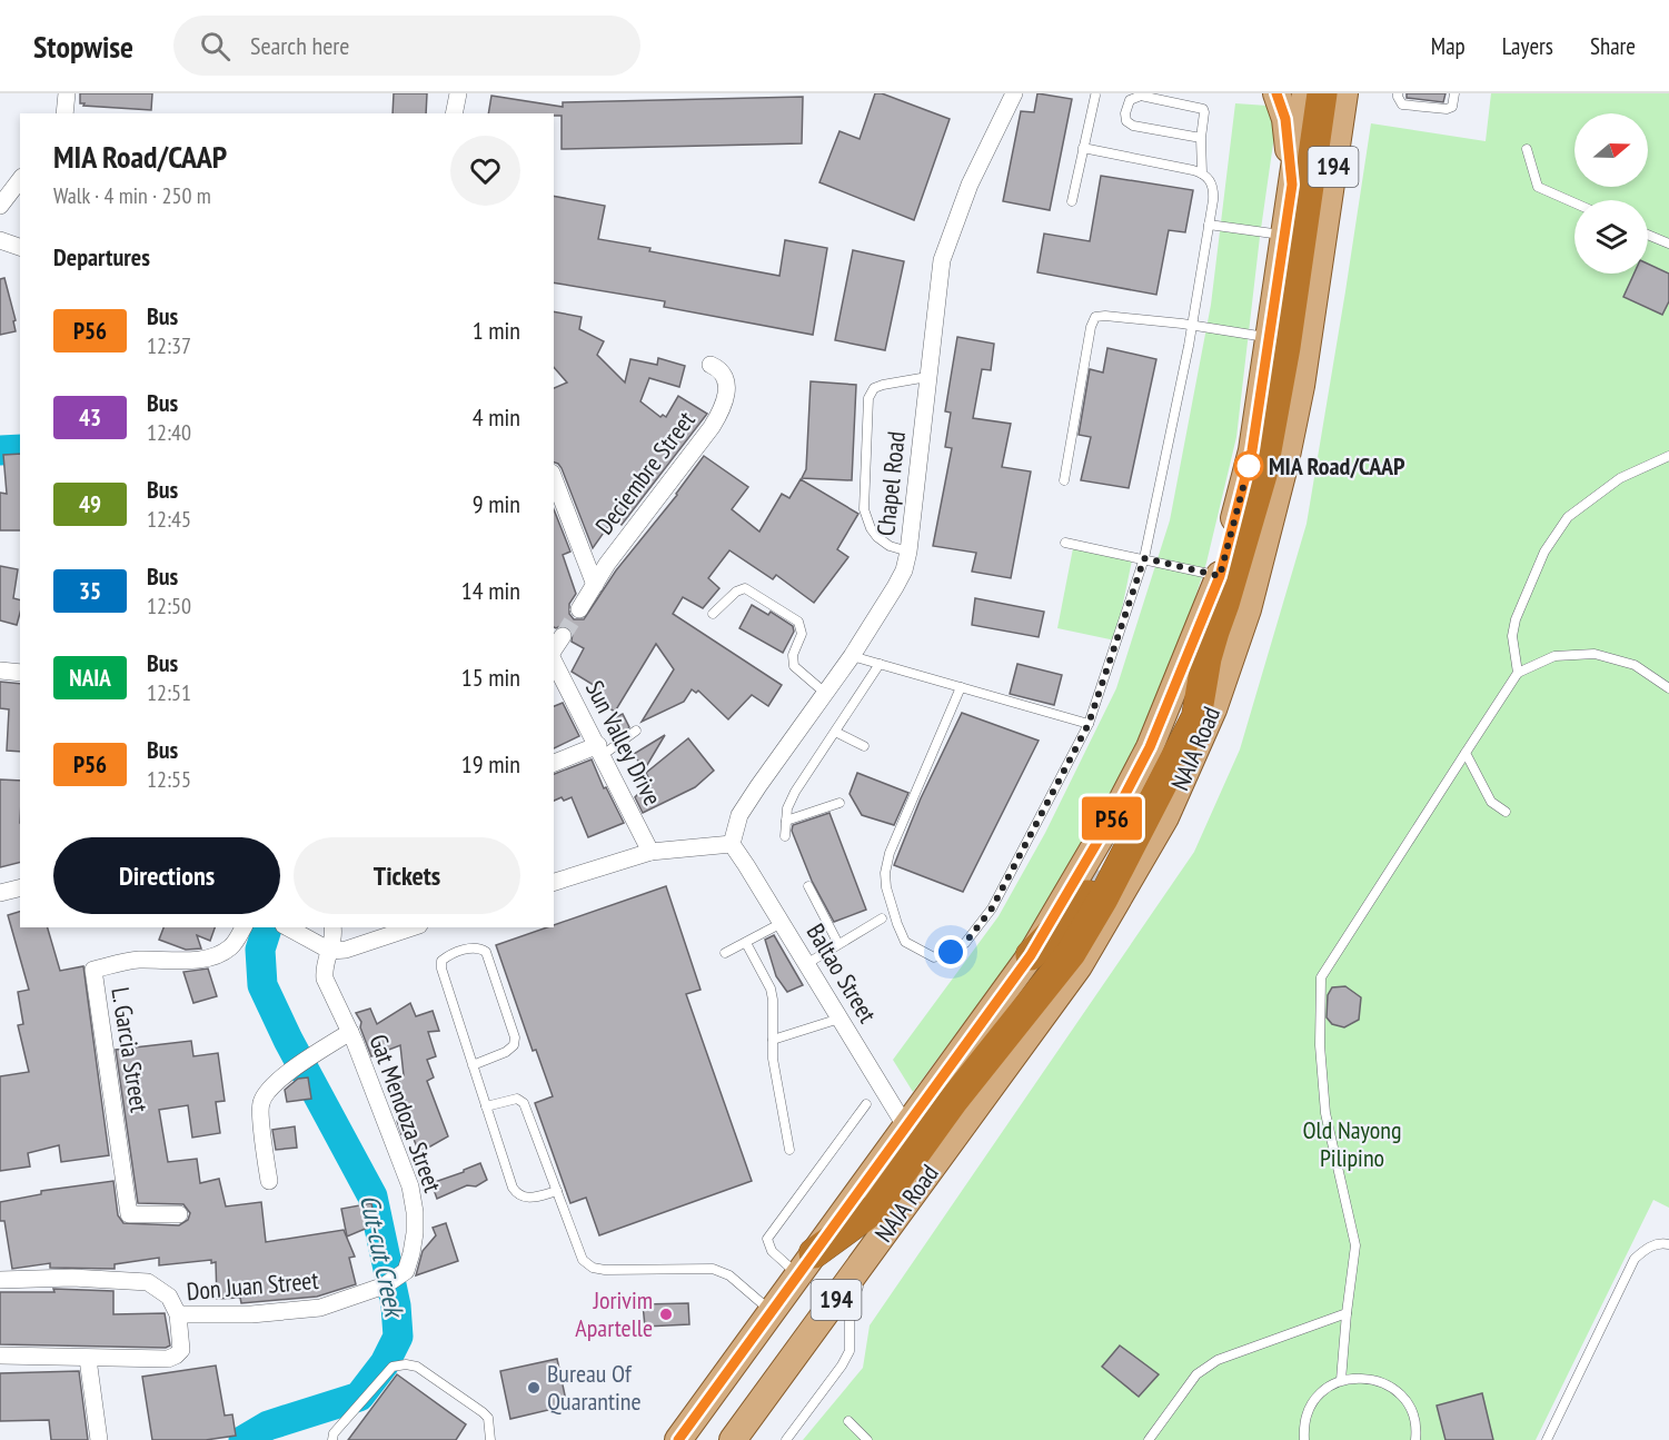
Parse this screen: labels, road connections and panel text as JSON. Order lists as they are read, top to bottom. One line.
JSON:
{"streets":{"main road":["194","NAIA Road"],"street":["Deciembre Street","Chapel Road","Sun Valley Drive","Baltao Street","L. Garcia Street","Gat Mendoza Street","Don Juan Street"]},"crossings":[["Chapel Road","Baltao Street"],["NAIA Road","Baltao Street"],["Gat Mendoza Street","Don Juan Street"]],"water":["Cut-cut Creek"],"parks":["Old Nayong Pilipino"],"places":["MIA Road/CAAP","Jorivim Apartelle","Bureau Of Quarantine"],"lines":["bus line P56"],"north":"right","page":{"header":"Stopwise","search":"Search here","nav":["Map","Layers","Share"],"on_map":"P56","heading":[["MIA Road/CAAP","Walk · 4 min · 250 m"],"Departures"],"list":[{"mark":"P56","name":"Bus","note":"12:37","value":"1 min"},{"mark":"43","name":"Bus","note":"12:40","value":"4 min"},{"mark":"49","name":"Bus","note":"12:45","value":"9 min"},{"mark":"35","name":"Bus","note":"12:50","value":"14 min"},{"mark":"NAIA","name":"Bus","note":"12:51","value":"15 min"},{"mark":"P56","name":"Bus","note":"12:55","value":"19 min"}],"buttons":["Directions","Tickets"]}}
